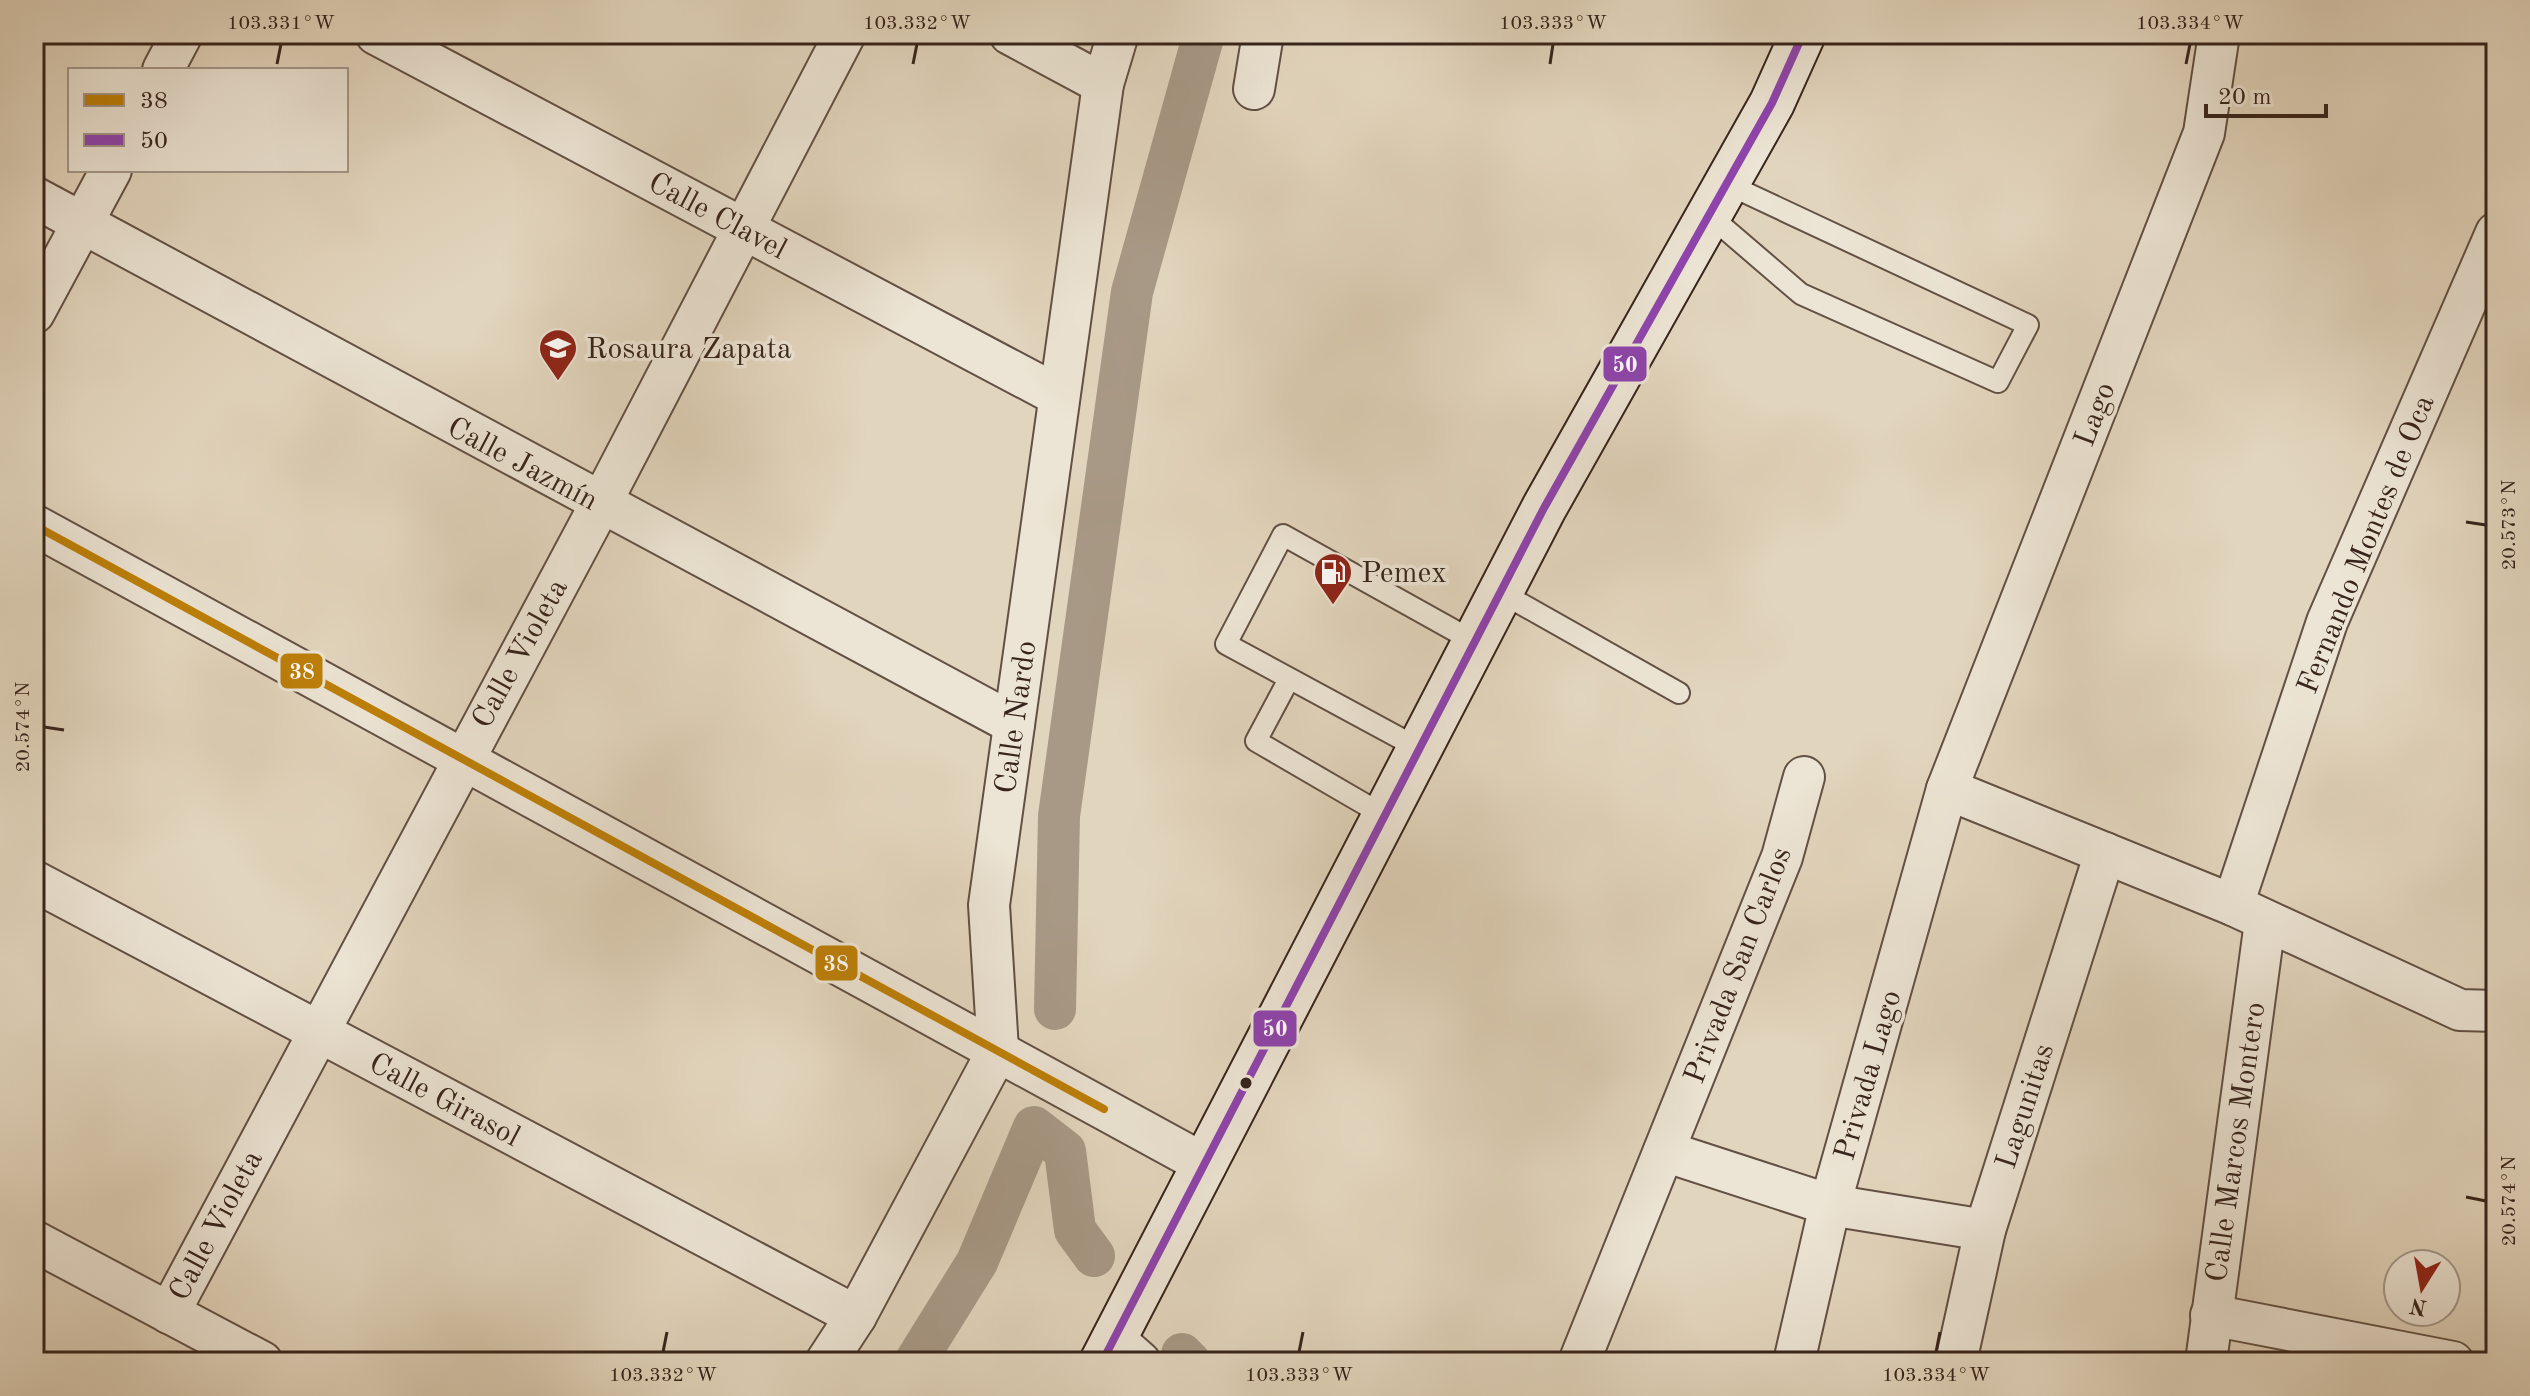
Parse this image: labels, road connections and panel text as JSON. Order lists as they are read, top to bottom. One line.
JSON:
{"streets":{"street":["Calle Clavel","Lago","Calle Jazmín","Fernando Montes de Oca","Calle Violeta","Calle Nardo","Privada San Carlos","Privada Lago","Calle Girasol","Lagunitas","Calle Marcos Montero"]},"crossings":[["Calle Clavel","Calle Violeta"],["Calle Clavel","Calle Nardo"],["Lago","Privada Lago"],["Calle Jazmín","Calle Violeta"],["Calle Jazmín","Calle Nardo"],["Fernando Montes de Oca","Calle Marcos Montero"],["Calle Violeta","Calle Girasol"]],"places":{"school or university":["Rosaura Zapata"],"fuel station":["Pemex"]},"lines":["transit line 50","transit line 38"],"legend":["38","50"],"scale_bar":"20 m","north":"bottom","coordinates":["103.331°W","103.332°W","103.333°W","103.334°W","20.573°N","20.574°N"]}
